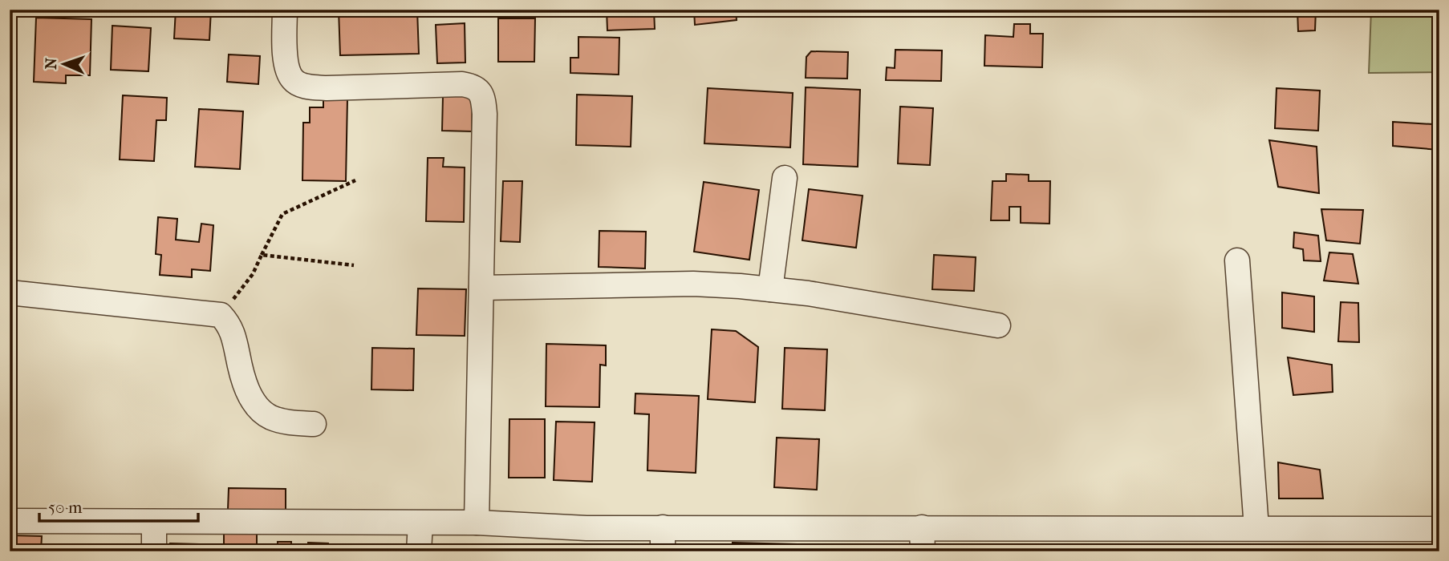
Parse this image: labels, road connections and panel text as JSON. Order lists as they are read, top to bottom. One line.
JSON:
{"scale_bar":"50 m","north":"left"}
